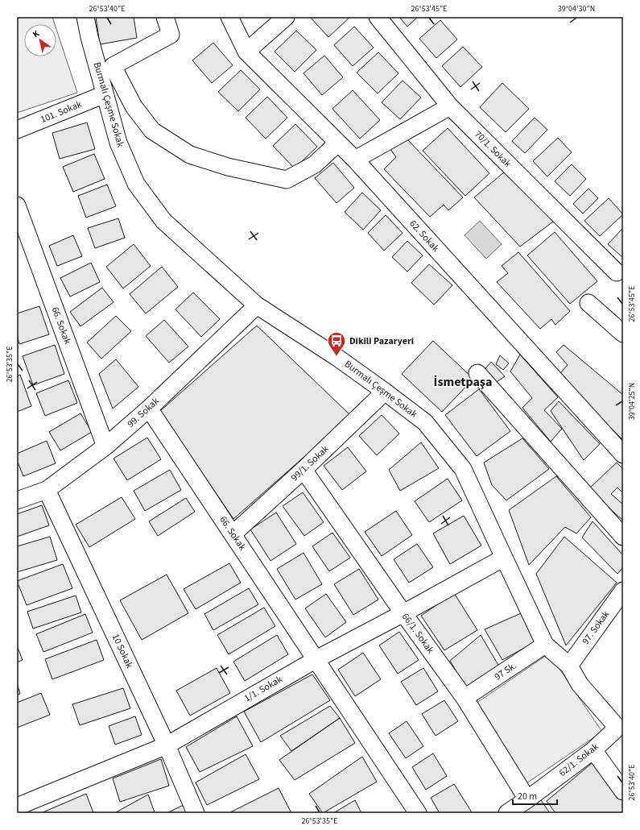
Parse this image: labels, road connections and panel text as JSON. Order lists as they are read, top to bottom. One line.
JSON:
{"streets":{"street":["Burmalı Çeşme Sokak","101. Sokak","70/1. Sokak","62. Sokak","66. Sokak","99. Sokak","99/1. Sokak","97. Sokak","66/1. Sokak","10 Sokak","97 Sk.","1/1. Sokak","62/1. Sokak"]},"crossings":[["Burmalı Çeşme Sokak","101. Sokak"],["Burmalı Çeşme Sokak","99. Sokak"],["Burmalı Çeşme Sokak","99/1. Sokak"],["Burmalı Çeşme Sokak","97. Sokak"],["Burmalı Çeşme Sokak","97 Sk."],["Burmalı Çeşme Sokak","1/1. Sokak"],["Burmalı Çeşme Sokak","62/1. Sokak"],["66. Sokak","99. Sokak"],["66. Sokak","99/1. Sokak"],["66. Sokak","1/1. Sokak"],["99. Sokak","10 Sokak"],["99/1. Sokak","66/1. Sokak"],["66/1. Sokak","97 Sk."],["66/1. Sokak","1/1. Sokak"],["66/1. Sokak","62/1. Sokak"],["10 Sokak","1/1. Sokak"]],"districts":["İsmetpaşa"],"places":{"bus stop":["Dikili Pazaryeri"]},"scale_bar":"20 m","north":"top left","coordinates":["26°53'40\"E","26°53'45\"E","39°04'30\"N","26°53'35\"E","39°04'25\"N"]}
